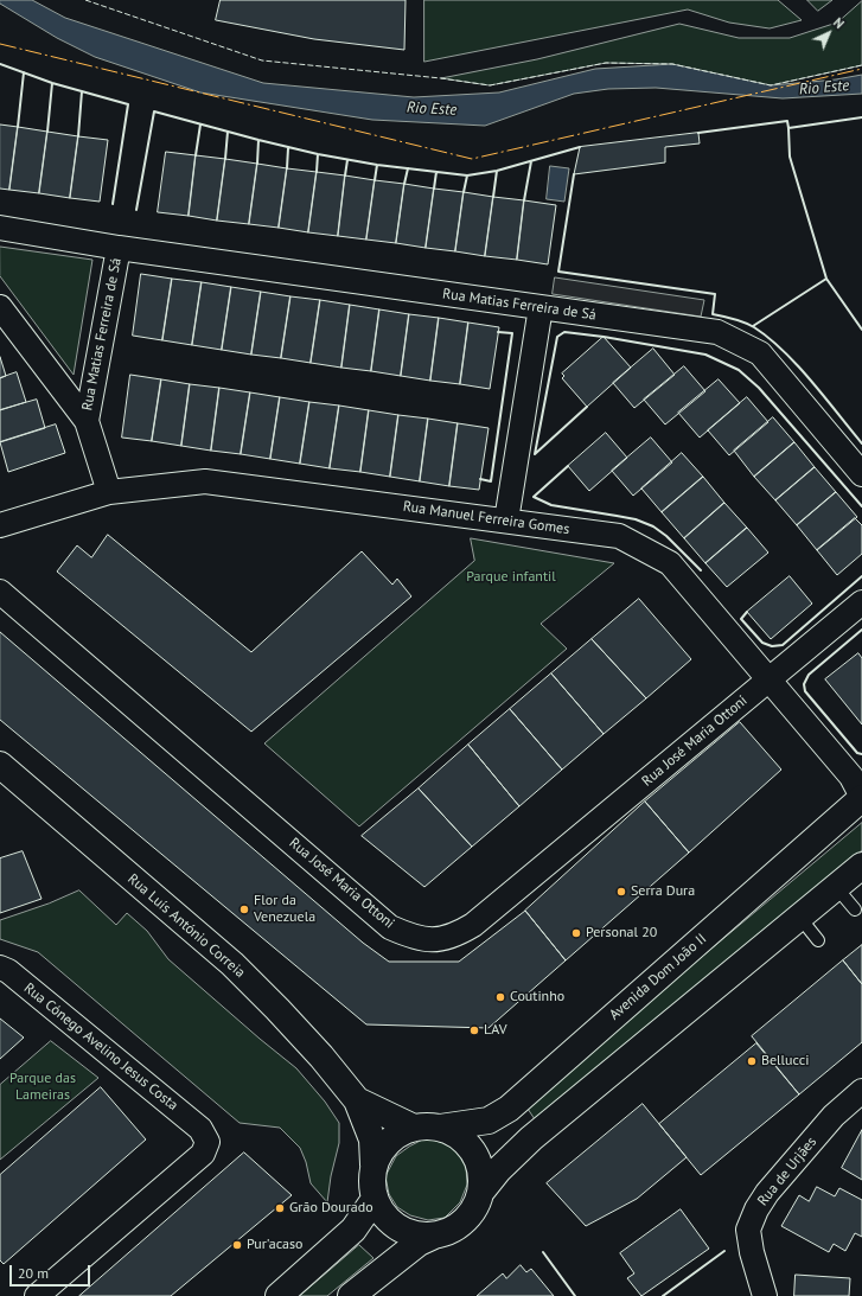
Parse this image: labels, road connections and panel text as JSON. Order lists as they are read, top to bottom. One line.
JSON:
{"streets":{"main road":["Rua Luís António Correia","Avenida Dom João II"],"street":["Rua Matias Ferreira de Sá","Rua Manuel Ferreira Gomes","Rua José Maria Ottoni","Rua Cónego Avelino Jesus Costa","Rua de Urjães"]},"crossings":[["Rua Manuel Ferreira Gomes","Rua José Maria Ottoni"],["Rua Manuel Ferreira Gomes","Avenida Dom João II"],["Rua Luís António Correia","Avenida Dom João II"]],"water":["Rio Este"],"parks":["Parque infantil","Parque das Lameiras"],"places":["Serra Dura","Flor da Venezuela","Personal 20","Coutinho","LAV","Bellucci","Grão Dourado","Pur'acaso"],"scale_bar":"20 m","north":"top right"}
